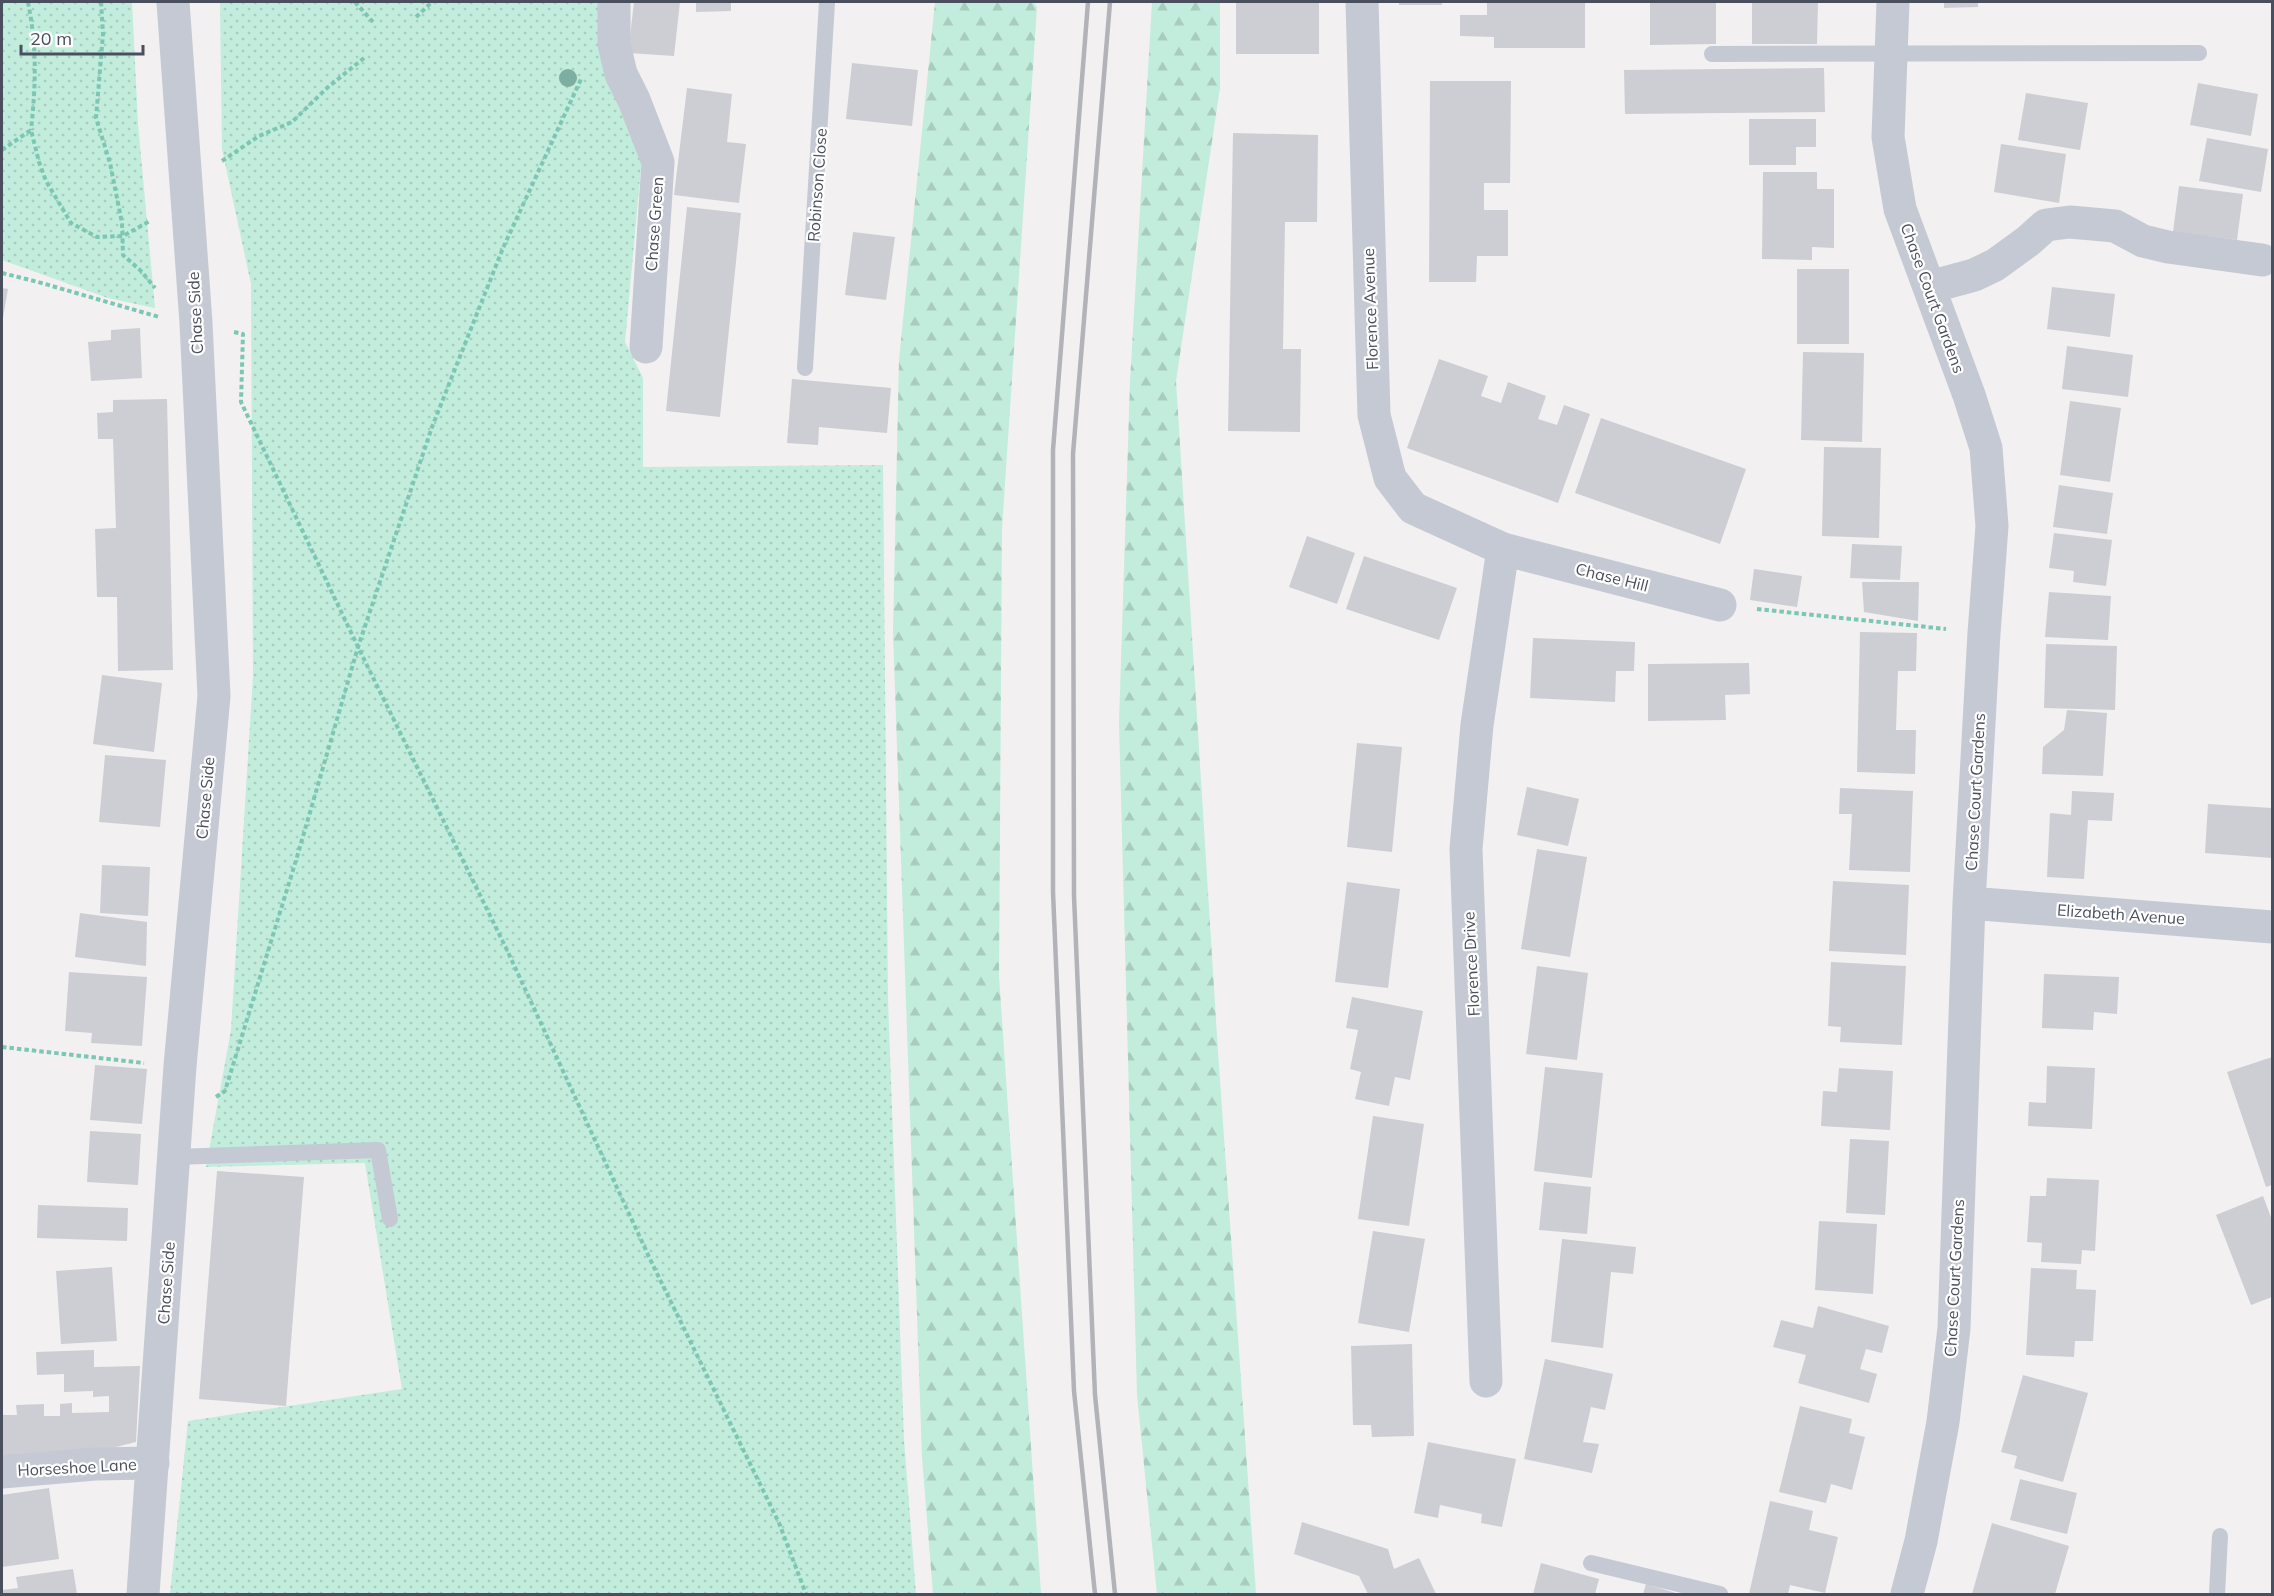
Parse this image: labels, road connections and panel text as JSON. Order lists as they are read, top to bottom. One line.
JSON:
{"streets":{"street":["Chase Green","Chase Court Gardens","Florence Avenue","Chase Side","Chase Hill","Elizabeth Avenue","Florence Drive","Horseshoe Lane"],"lane":["Robinson Close"]},"crossings":[["Chase Court Gardens","Elizabeth Avenue"],["Florence Avenue","Chase Hill"],["Florence Avenue","Florence Drive"],["Chase Side","Horseshoe Lane"],["Chase Hill","Florence Drive"]],"scale_bar":"20 m"}
